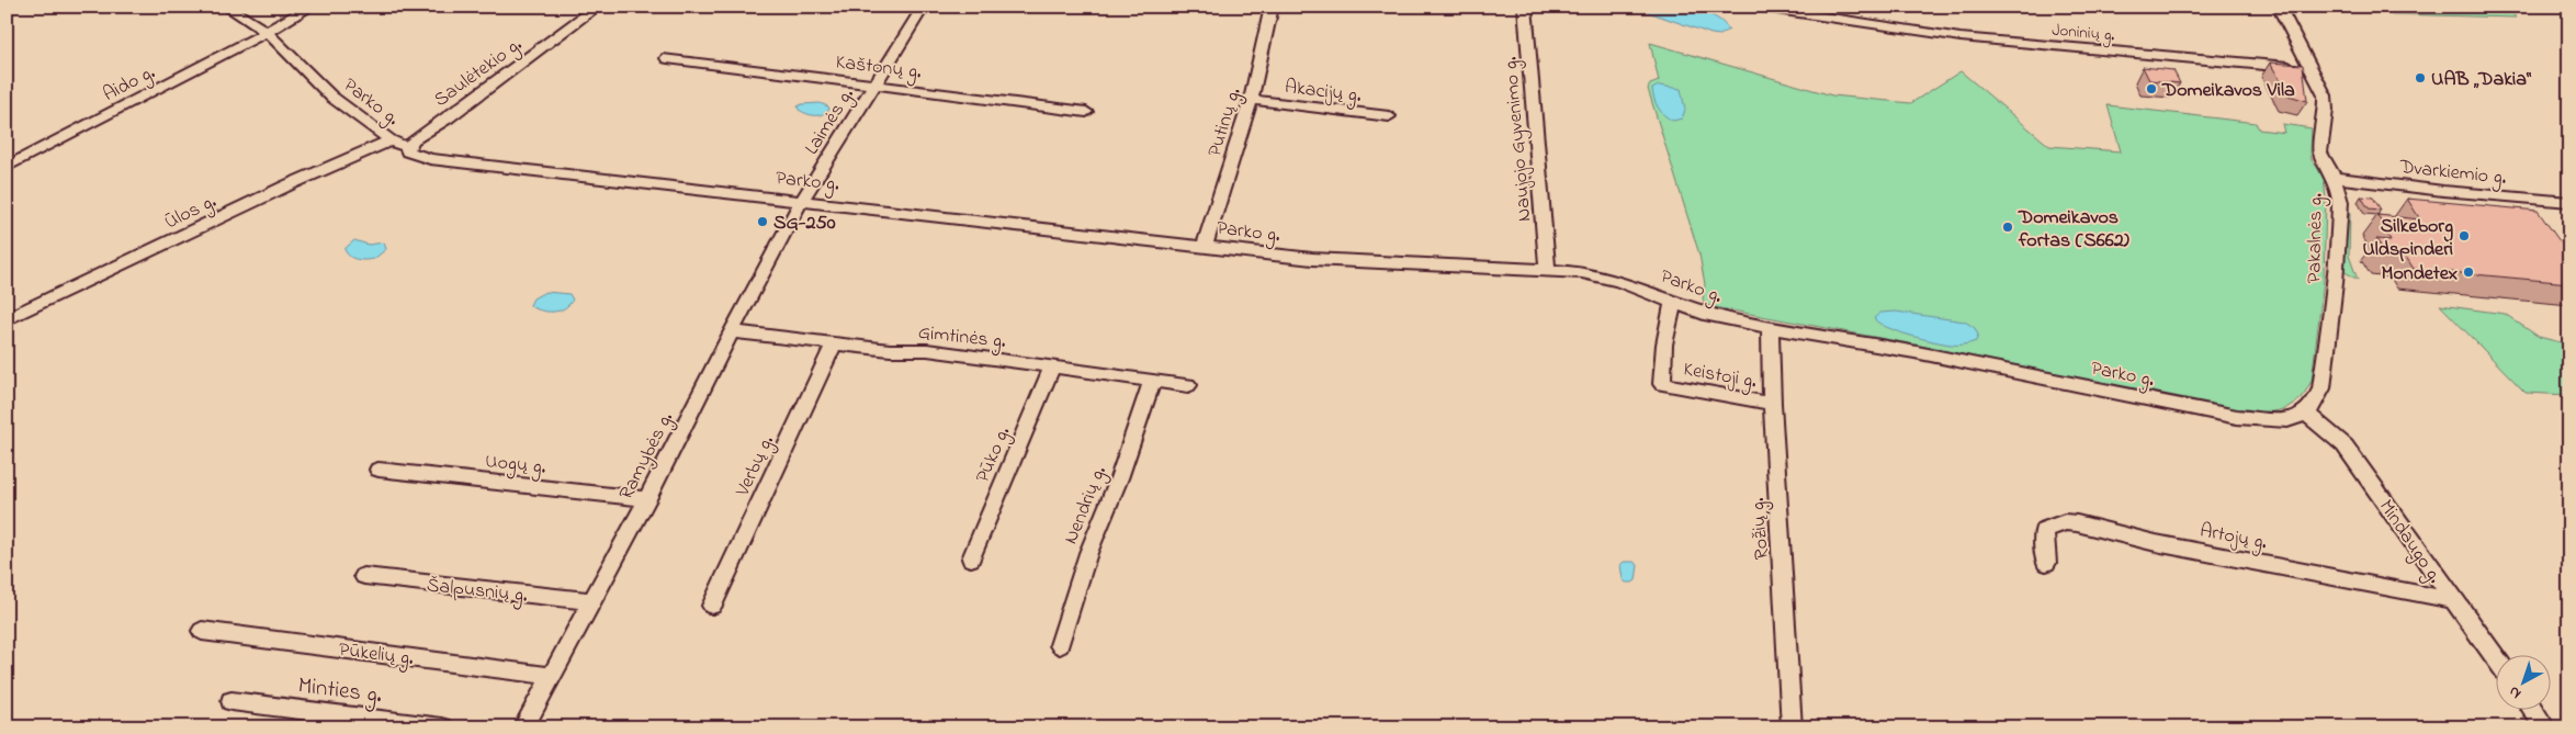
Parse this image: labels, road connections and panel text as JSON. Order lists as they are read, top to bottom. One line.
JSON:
{"streets":{"street":["Joninių g.","Kaštonų g.","Saulėtekio g.","Aido g.","Akacijų g.","Parko g.","Laimės g.","Putinų g.","Naujojo Gyvenimo g.","Dvarkiemio g.","Ūlos g.","Pakalnės g.","Gimtinės g.","Keistoji g.","Pūko g.","Ramybės g.","Uogų g.","Verbų g.","Nendrių g.","Rožių g.","Artojų g.","Mindaugo g.","Šalpusnių g.","Pūkelių g.","Minties g."]},"crossings":[["Joninių g.","Pakalnės g."],["Kaštonų g.","Laimės g."],["Saulėtekio g.","Parko g."],["Aido g.","Parko g."],["Akacijų g.","Putinų g."],["Parko g.","Laimės g."],["Parko g.","Putinų g."],["Parko g.","Naujojo Gyvenimo g."],["Parko g.","Ūlos g."],["Parko g.","Pakalnės g."],["Parko g.","Keistoji g."],["Parko g.","Ramybės g."],["Parko g.","Rožių g."],["Parko g.","Mindaugo g."],["Laimės g.","Ramybės g."],["Dvarkiemio g.","Pakalnės g."],["Pakalnės g.","Mindaugo g."],["Gimtinės g.","Pūko g."],["Gimtinės g.","Ramybės g."],["Gimtinės g.","Verbų g."],["Gimtinės g.","Nendrių g."],["Keistoji g.","Rožių g."],["Ramybės g.","Uogų g."],["Ramybės g.","Šalpusnių g."],["Ramybės g.","Pūkelių g."],["Artojų g.","Mindaugo g."]],"places":["UAB „Dakia“","Domeikavos Vila","SG-250","Domeikavos fortas (S662)","Silkeborg Uldspinderi","Mondetex"],"north":"bottom left"}
